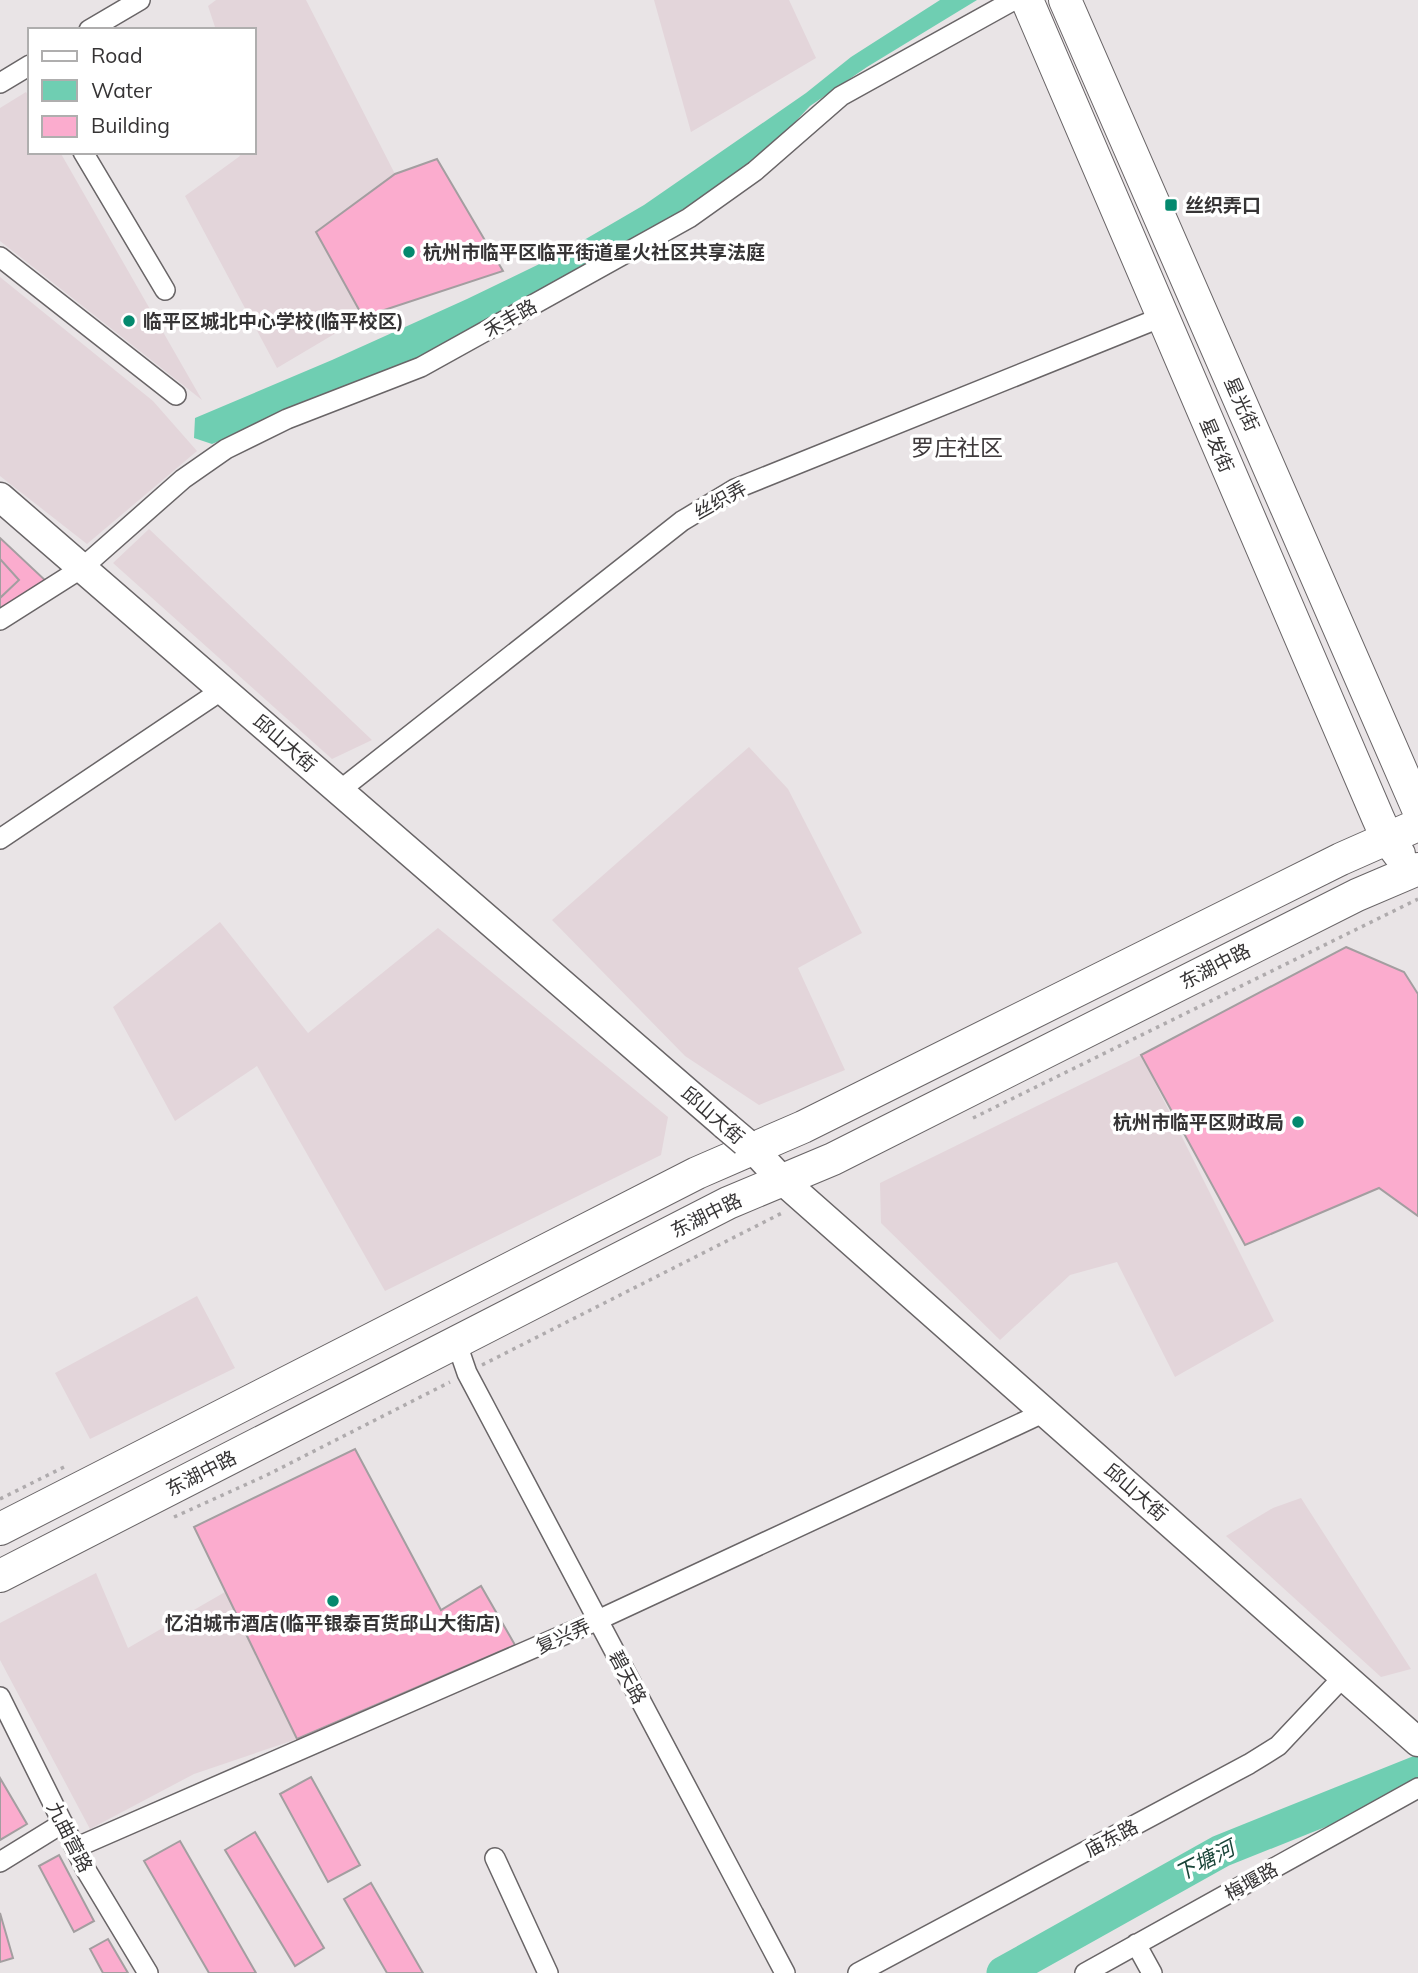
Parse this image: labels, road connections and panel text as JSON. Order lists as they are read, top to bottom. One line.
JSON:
{"streets":{"main road":["星光街","星发街","邱山大街","东湖中路"],"street":["禾丰路","丝织弄","复兴弄","碧天路","九曲营路","庙东路","梅堰路"]},"crossings":[["禾丰路","邱山大街"],["星发街","丝织弄"],["星发街","东湖中路"],["丝织弄","邱山大街"],["邱山大街","东湖中路"],["邱山大街","复兴弄"],["邱山大街","庙东路"],["东湖中路","碧天路"],["复兴弄","碧天路"],["复兴弄","九曲营路"]],"districts":["罗庄社区"],"water":["下塘河"],"places":{"transit":["丝织弄口"],"other":["杭州市临平区临平街道星火社区共享法庭","临平区城北中心学校(临平校区)","杭州市临平区财政局","忆泊城市酒店(临平银泰百货邱山大街店)"]},"legend":["Road","Water","Building"]}
